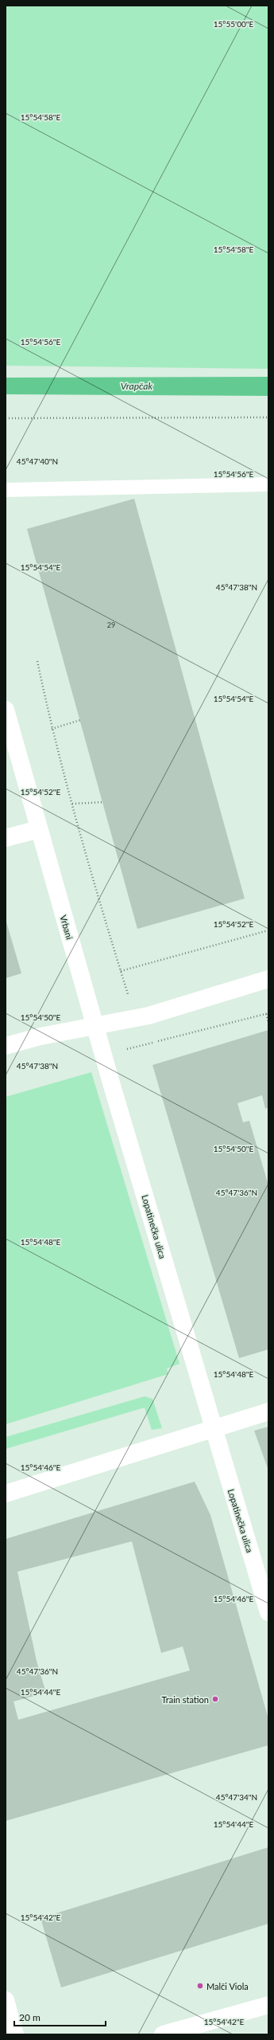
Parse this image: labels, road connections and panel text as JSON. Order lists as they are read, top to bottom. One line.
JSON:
{"streets":{"street":["Vrbani","Lopatinečka ulica"]},"crossings":[["Vrbani","Lopatinečka ulica"]],"water":["Vrapčak"],"places":["Train station","Malči Viola"],"house_numbers":["29"],"scale_bar":"20 m","coordinates":["15°55'00\"E","15°54'58\"E","15°54'56\"E","45°47'40\"N","15°54'54\"E","45°47'38\"N","15°54'52\"E","15°54'50\"E","45°47'36\"N","15°54'48\"E","15°54'46\"E","15°54'44\"E","45°47'34\"N","15°54'42\"E"]}
